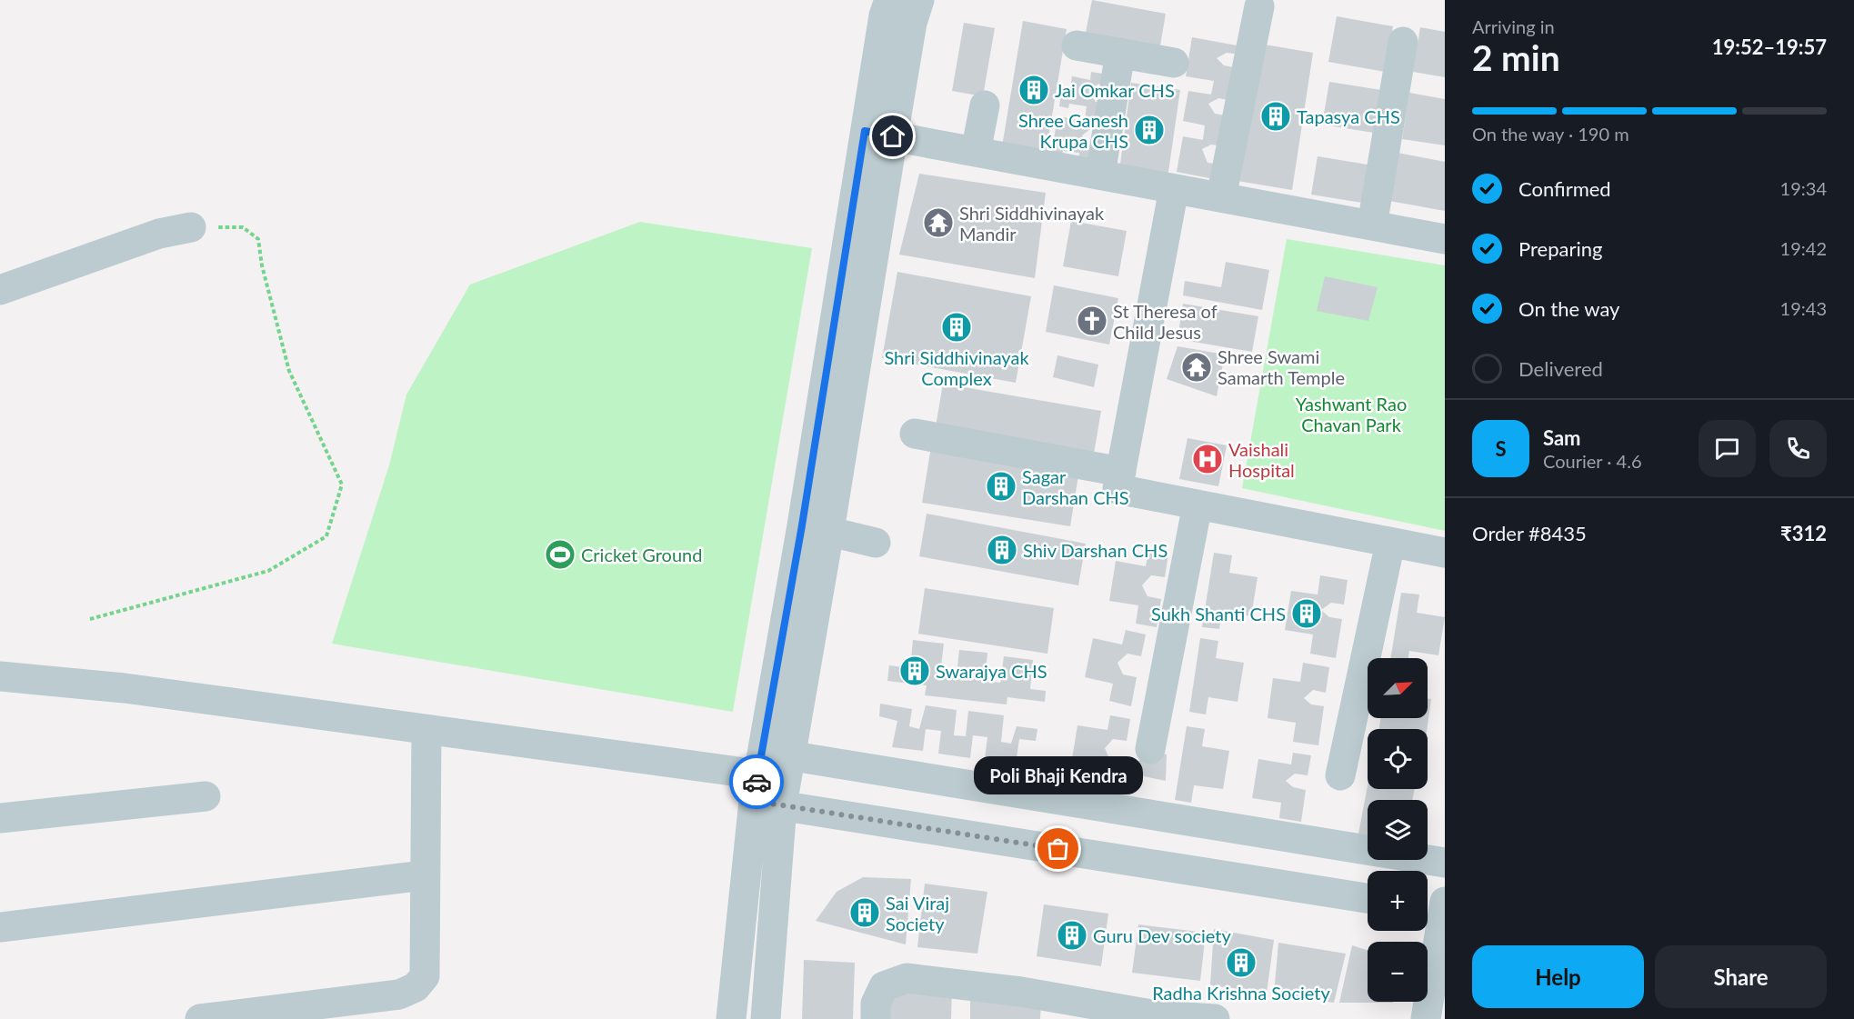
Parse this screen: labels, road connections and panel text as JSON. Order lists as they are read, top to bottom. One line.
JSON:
{"parks":["Yashwant Rao Chavan Park"],"places":{"building":["Jai Omkar CHS","Tapasya CHS","Shree Ganesh Krupa CHS","Shri Siddhivinayak Complex","Sagar Darshan CHS","Shiv Darshan CHS","Sukh Shanti CHS","Swarajya CHS","Sai Viraj Society","Guru Dev society","Radha Krishna Society"],"temple":["Shri Siddhivinayak Mandir","Shree Swami Samarth Temple"],"church":["St Theresa of Child Jesus"],"hospital":["Vaishali Hospital"],"sports":["Cricket Ground"],"other":["Poli Bhaji Kendra"]},"north":"top right","page":{"heading":["2 min","Arriving in","19:52–19:57"],"panel":["Sam","Courier · 4.6","Order #8435","₹312"],"bar":"On the way · 190 m","list":[["Confirmed","19:34"],["Preparing","19:42"],["On the way","19:43"],"Delivered"],"round":"S","map_buttons":["+","−"],"bubble":"Poli Bhaji Kendra","buttons":["Help","Share"]}}
